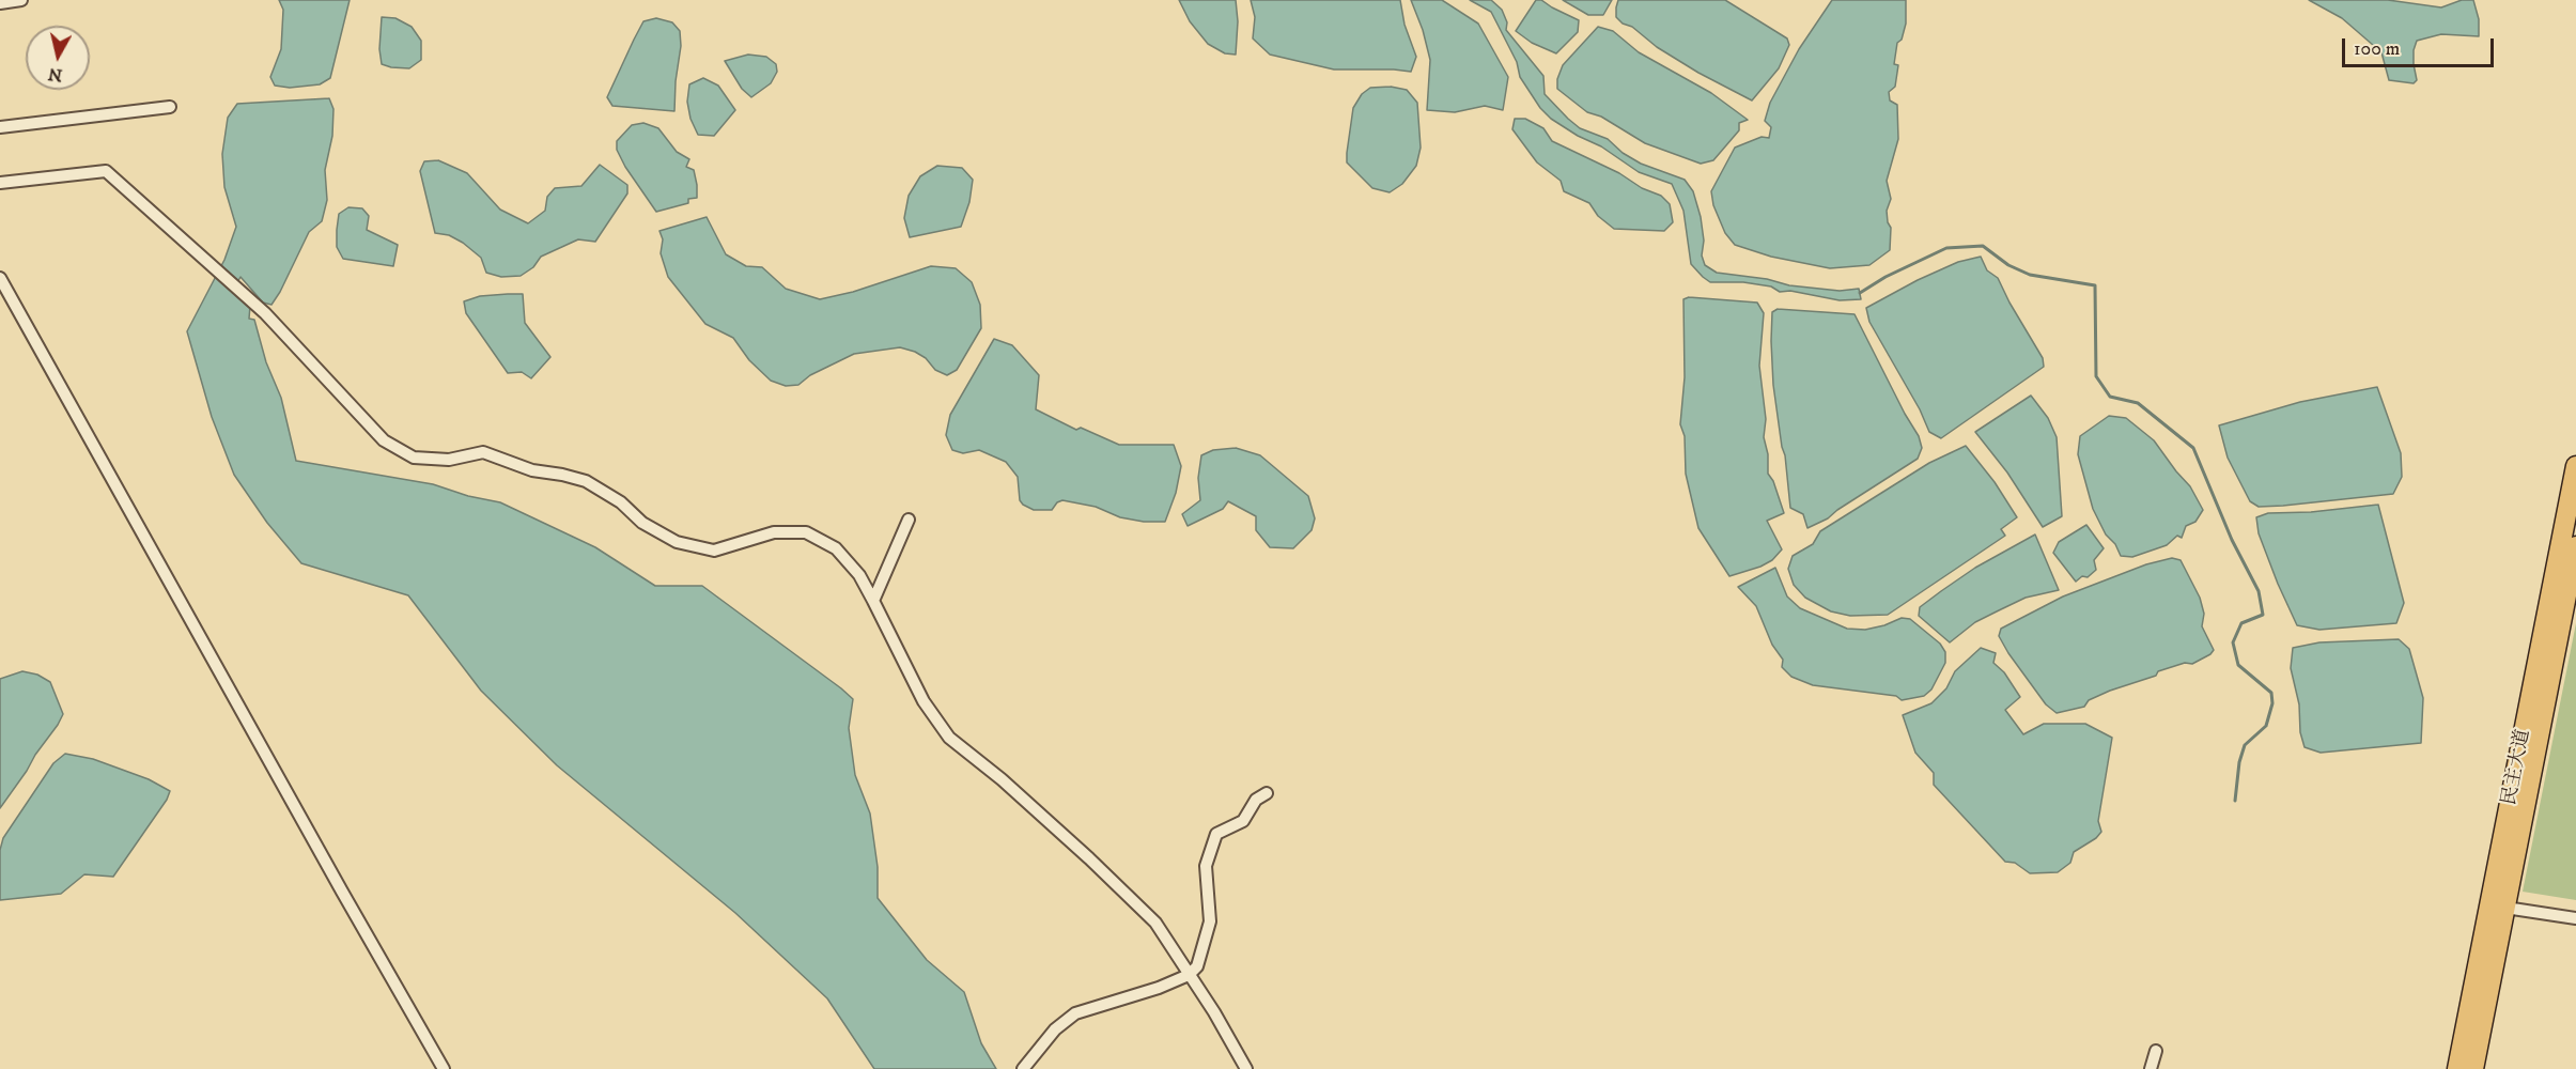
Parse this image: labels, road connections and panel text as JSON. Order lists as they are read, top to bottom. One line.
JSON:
{"streets":{"main road":["民主大道"]},"scale_bar":"100 m","north":"bottom"}
